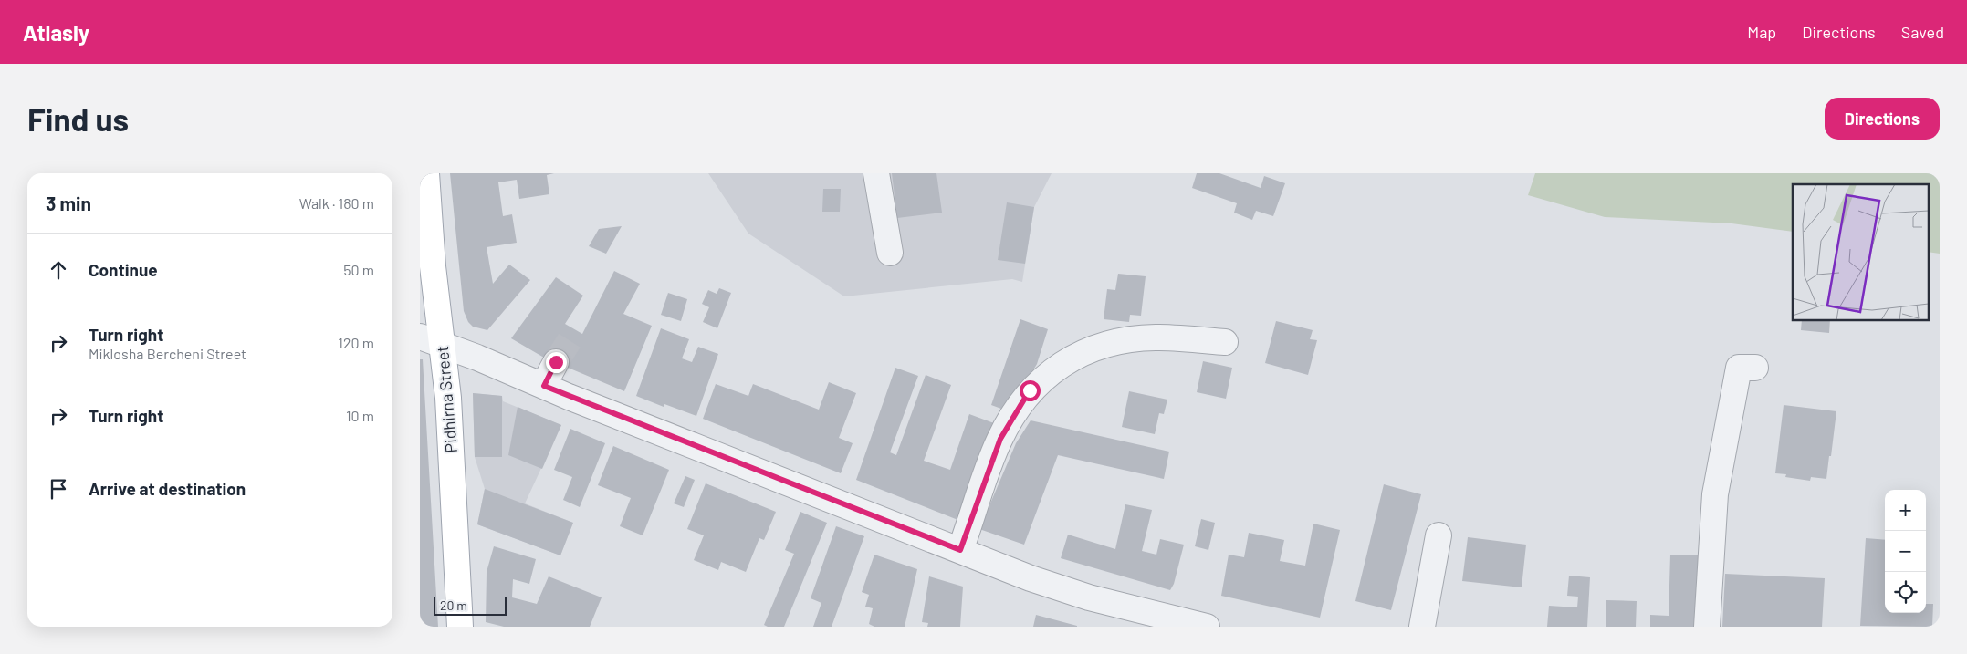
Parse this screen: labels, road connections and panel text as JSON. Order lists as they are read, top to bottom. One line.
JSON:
{"streets":{"main road":["Pidhirna Street"]},"scale_bar":"20 m","page":{"header":"Atlasly","nav":["Map","Directions","Saved"],"buttons":"Directions","title":"Find us","heading":["3 min","Walk · 180 m"],"list":[["Continue","50 m"],["Turn right","Miklosha Bercheni Street","120 m"],["Turn right","10 m"],"Arrive at destination"],"map_buttons":["+","−"],"scale":"20 m"}}
